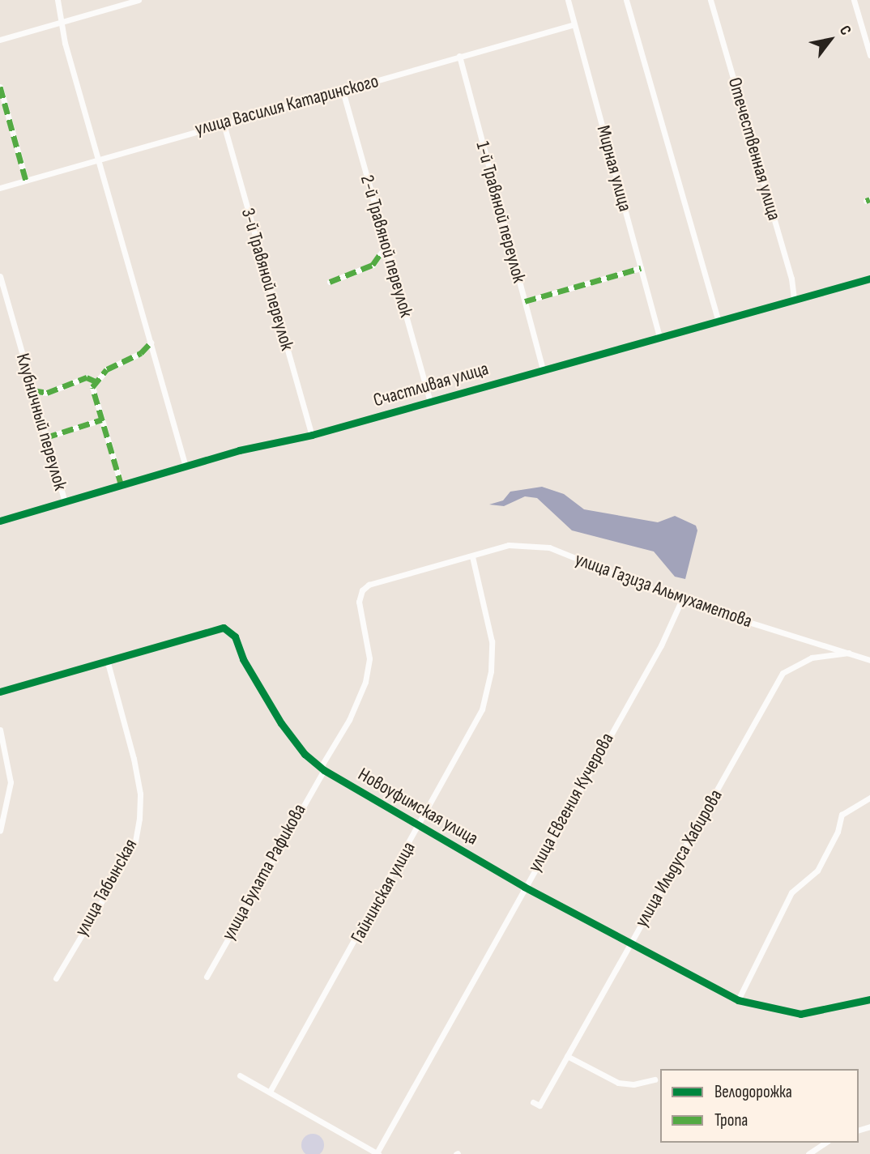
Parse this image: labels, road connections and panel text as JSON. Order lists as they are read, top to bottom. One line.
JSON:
{"streets":{"street":["улица Василия Катаринского","Отечественная улица","Мирная улица","1-й Травяной переулок","2-й Травяной переулок","3-й Травяной переулок","Счастливая улица","Клубничный переулок","улица Газиза Альмухаметова","улица Евгения Кучерова","Новоуфимская улица","улица Ильдуса Хабирова","улица Булата Рафикова","улица Табынская","Гайнинская улица"]},"crossings":[["улица Василия Катаринского","Мирная улица"],["улица Василия Катаринского","1-й Травяной переулок"],["улица Василия Катаринского","2-й Травяной переулок"],["улица Василия Катаринского","3-й Травяной переулок"],["Отечественная улица","Счастливая улица"],["Мирная улица","Счастливая улица"],["1-й Травяной переулок","Счастливая улица"],["2-й Травяной переулок","Счастливая улица"],["3-й Травяной переулок","Счастливая улица"],["Счастливая улица","Клубничный переулок"],["улица Газиза Альмухаметова","улица Евгения Кучерова"],["улица Газиза Альмухаметова","улица Ильдуса Хабирова"],["улица Газиза Альмухаметова","улица Булата Рафикова"],["улица Газиза Альмухаметова","Гайнинская улица"],["улица Евгения Кучерова","Новоуфимская улица"],["Новоуфимская улица","улица Ильдуса Хабирова"],["Новоуфимская улица","улица Булата Рафикова"],["Новоуфимская улица","улица Табынская"],["Новоуфимская улица","Гайнинская улица"],["улица Булата Рафикова","Гайнинская улица"]],"legend":["Велодорожка","Тропа"],"north":"top right"}
